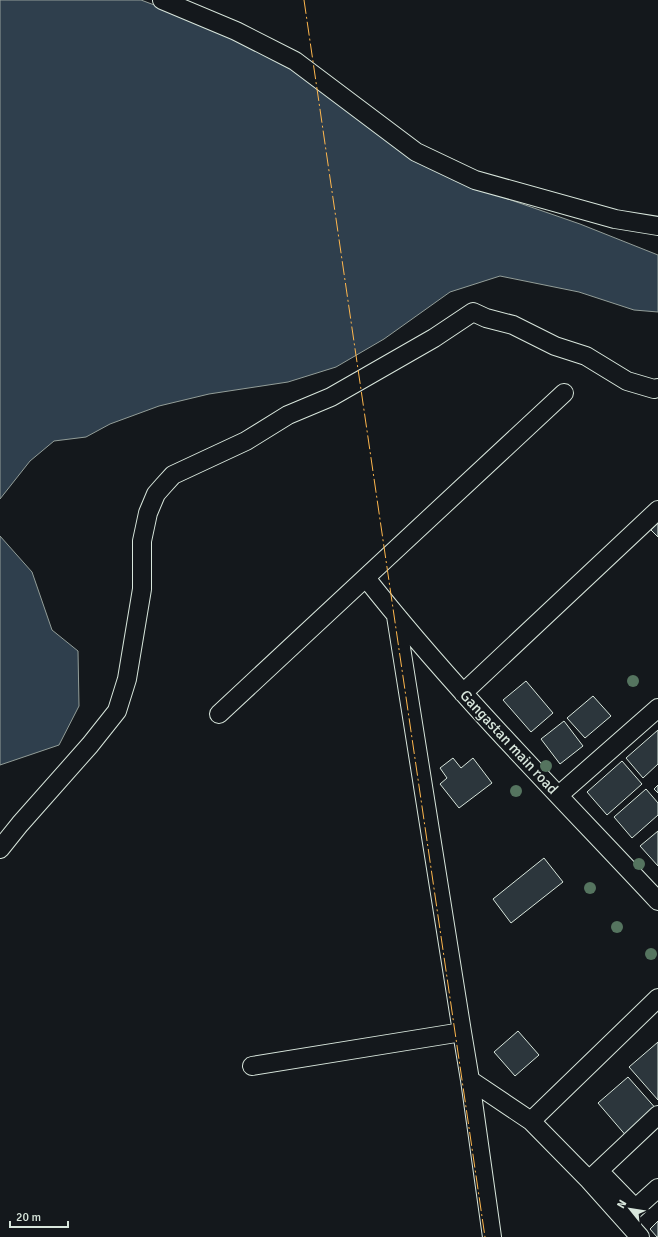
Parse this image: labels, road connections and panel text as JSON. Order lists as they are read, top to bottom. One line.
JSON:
{"streets":{"street":["Gangastan main road"]},"scale_bar":"20 m","north":"top left"}
